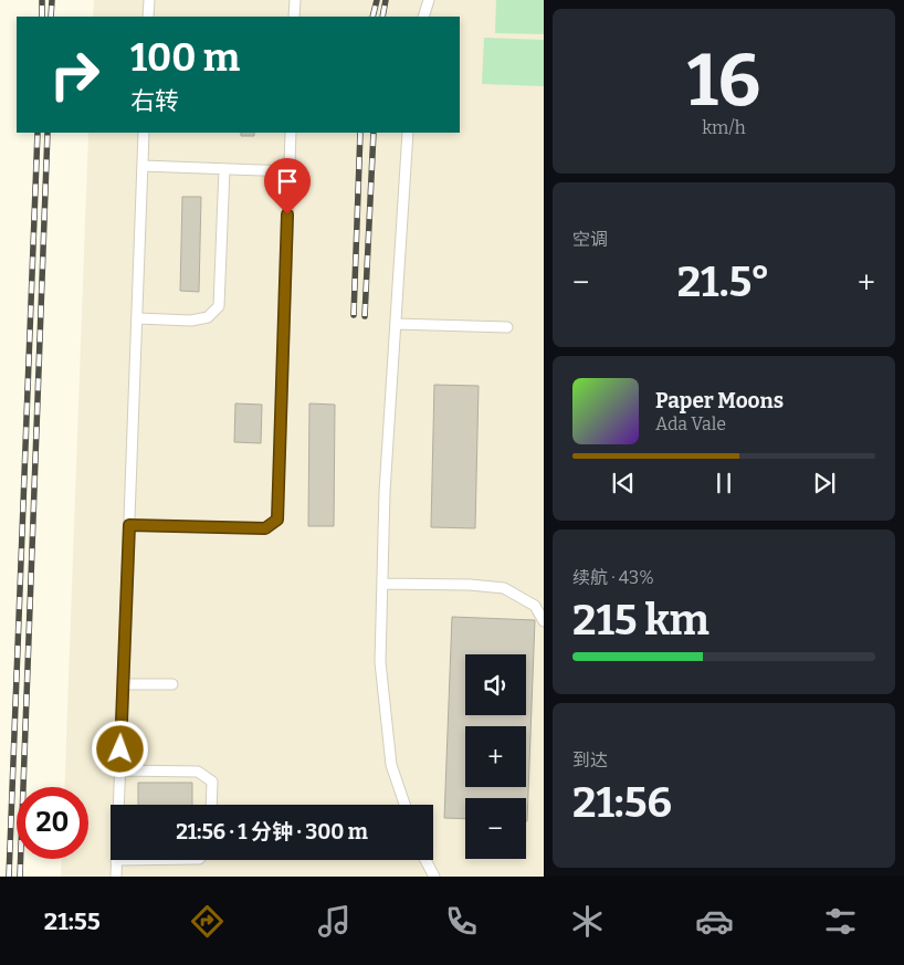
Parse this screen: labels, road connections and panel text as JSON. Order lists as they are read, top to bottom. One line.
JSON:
{"page":{"tile":[["16","km/h"],"空调",["续航 · 43%","215 km"],["到达","21:56"]],"turn":["100 m","右转"],"heat":["−","21.5°","+"],"song":["Paper Moons","Ada Vale"],"map_buttons":["+","−"],"limit":"20","trip":"21:56 · 1 分钟 · 300 m","tabs":"21:55"}}
